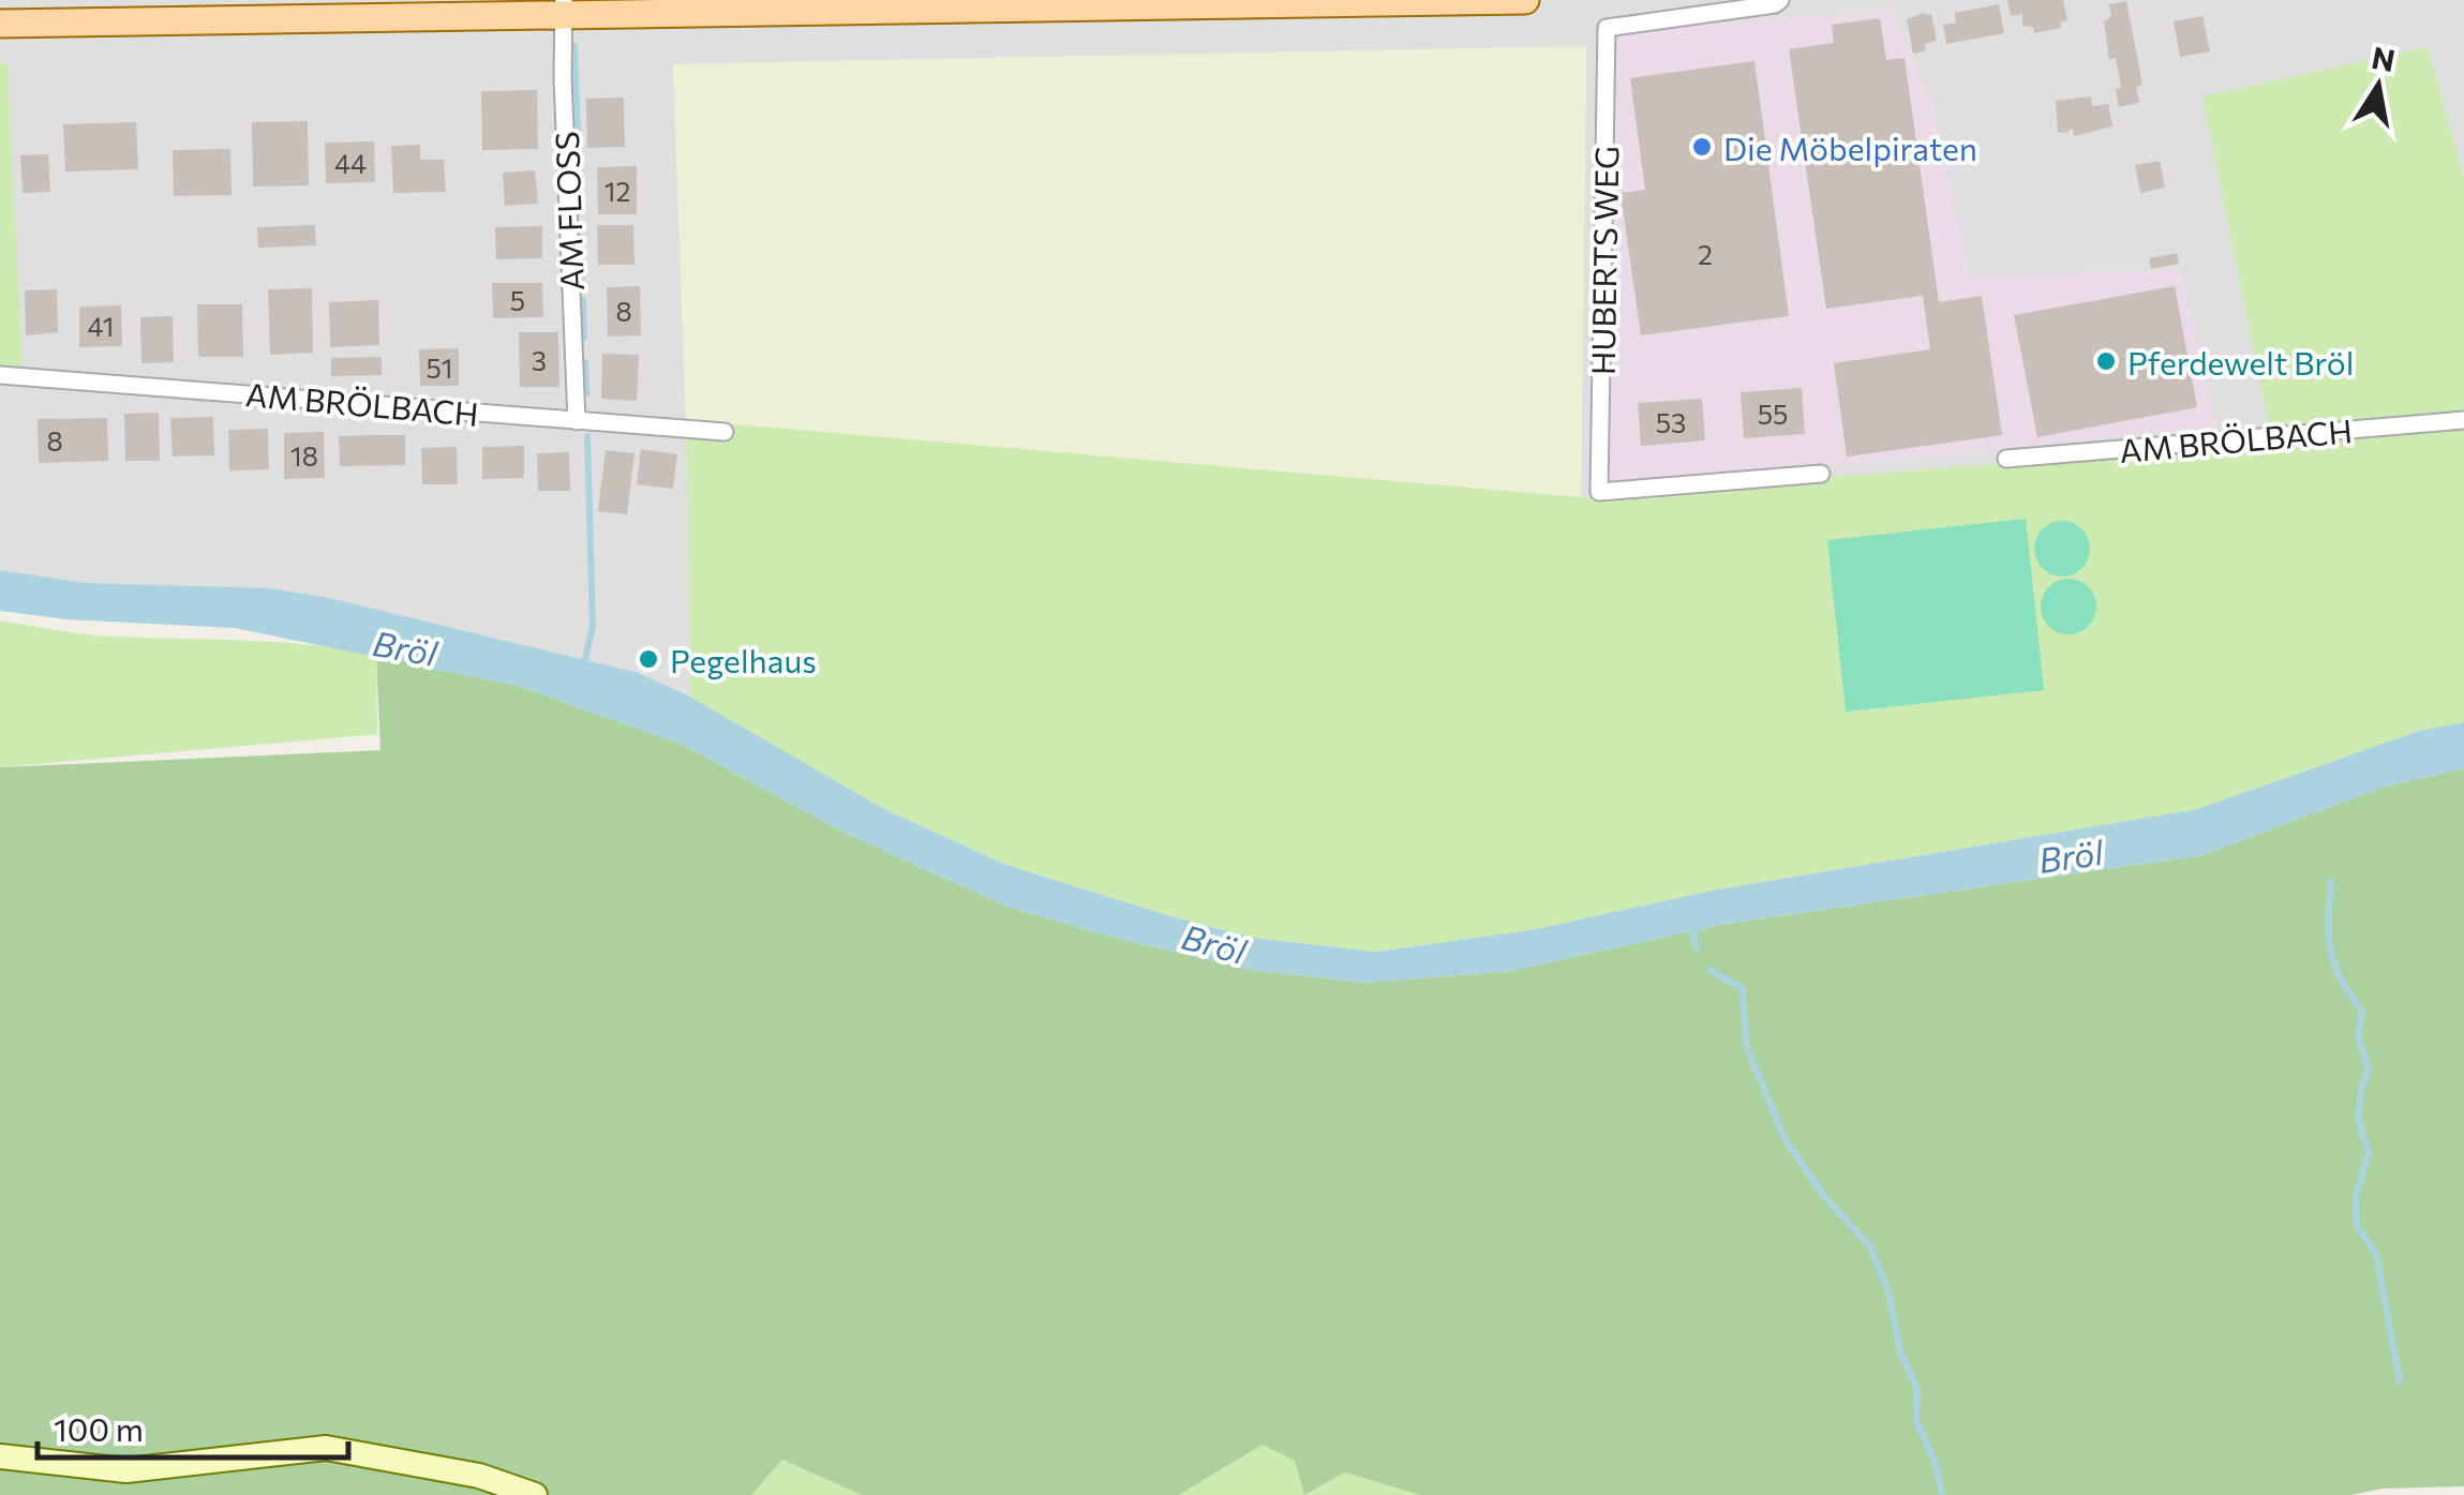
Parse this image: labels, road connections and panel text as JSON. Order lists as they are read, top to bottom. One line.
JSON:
{"streets":{"street":["AM FLOSS","HUBERTS WEG","AM BRÖLBACH"]},"crossings":[["AM FLOSS","AM BRÖLBACH"]],"water":["Bröl"],"places":["Die Möbelpiraten","Pferdewelt Bröl","Pegelhaus"],"house_numbers":["44","12","2","5","8","41","3","51","55","53","8","18"],"scale_bar":"100 m","north":"top"}
